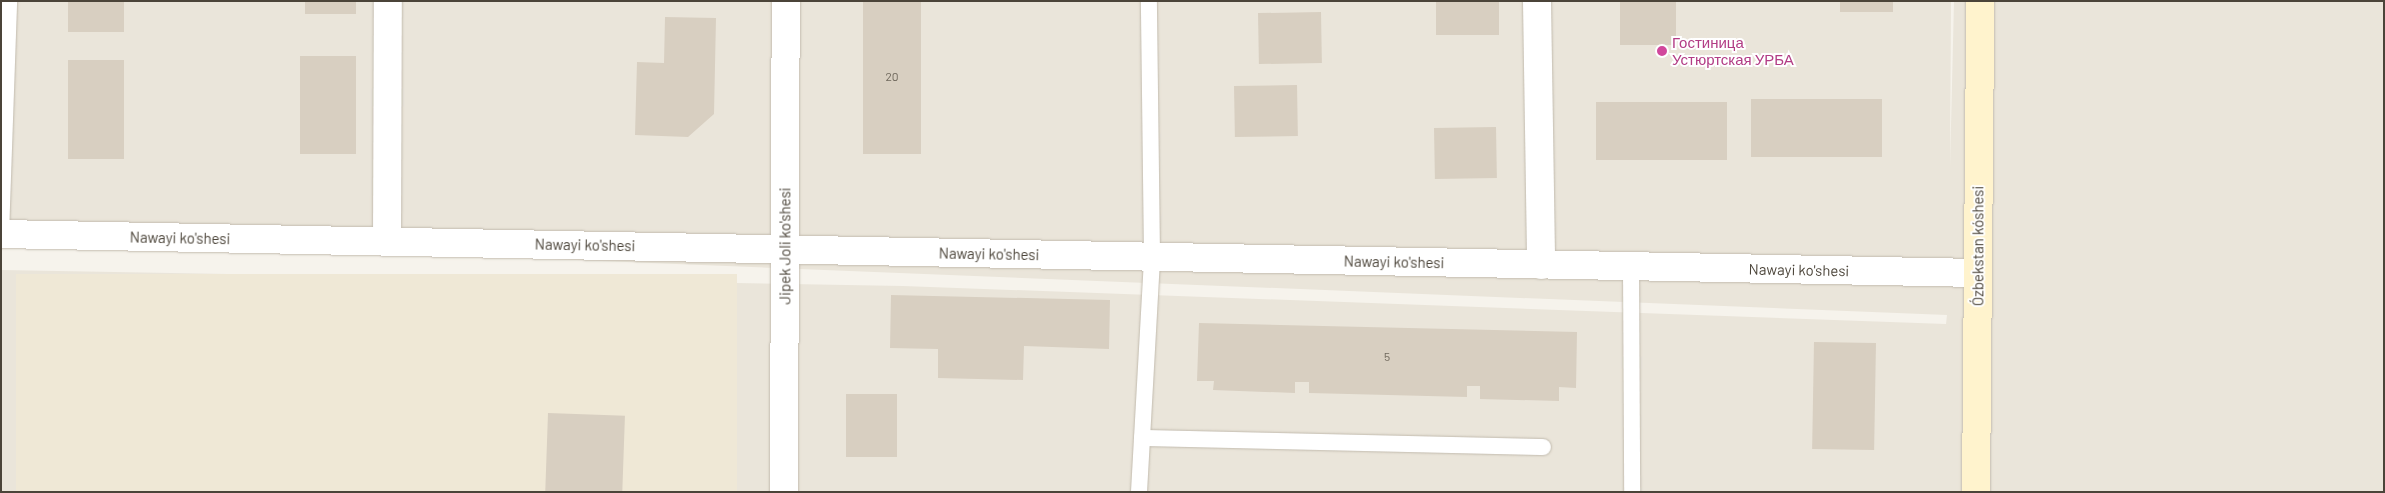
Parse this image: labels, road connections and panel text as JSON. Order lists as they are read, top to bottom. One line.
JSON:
{"streets":{"street":["Nawayi ko'shesi","Jipek Joli ko'shesi","Ózbekstan kóshesi"]},"crossings":[["Nawayi ko'shesi","Jipek Joli ko'shesi"],["Nawayi ko'shesi","Ózbekstan kóshesi"]],"places":["Гостиница Устюртская УРБА"],"house_numbers":["20","5"]}
